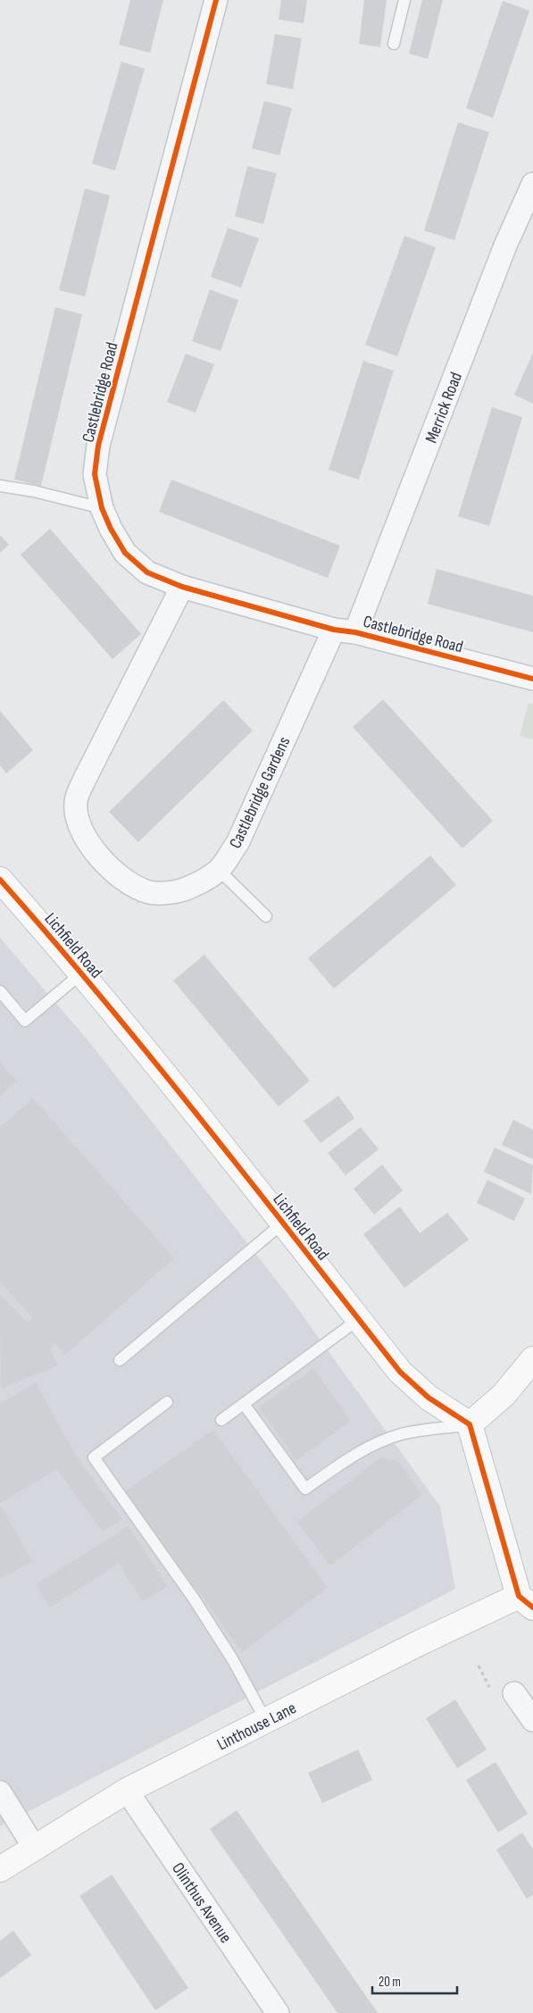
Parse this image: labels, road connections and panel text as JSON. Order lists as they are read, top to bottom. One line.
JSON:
{"streets":{"main road":["Lichfield Road","Linthouse Lane"],"street":["Castlebridge Road","Merrick Road","Castlebridge Gardens","Olinthus Avenue"]},"crossings":[["Castlebridge Road","Merrick Road"],["Castlebridge Road","Castlebridge Gardens"],["Merrick Road","Castlebridge Gardens"],["Linthouse Lane","Olinthus Avenue"]],"scale_bar":"20 m"}
